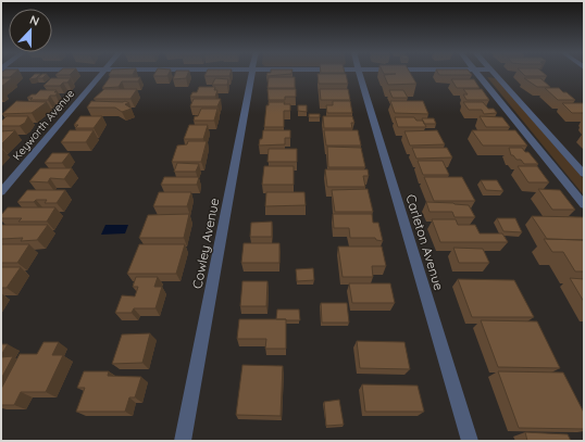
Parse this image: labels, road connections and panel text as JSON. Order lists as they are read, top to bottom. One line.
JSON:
{"streets":{"street":["Keyworth Avenue","Carleton Avenue","Cowley Avenue"]},"north":"top"}
